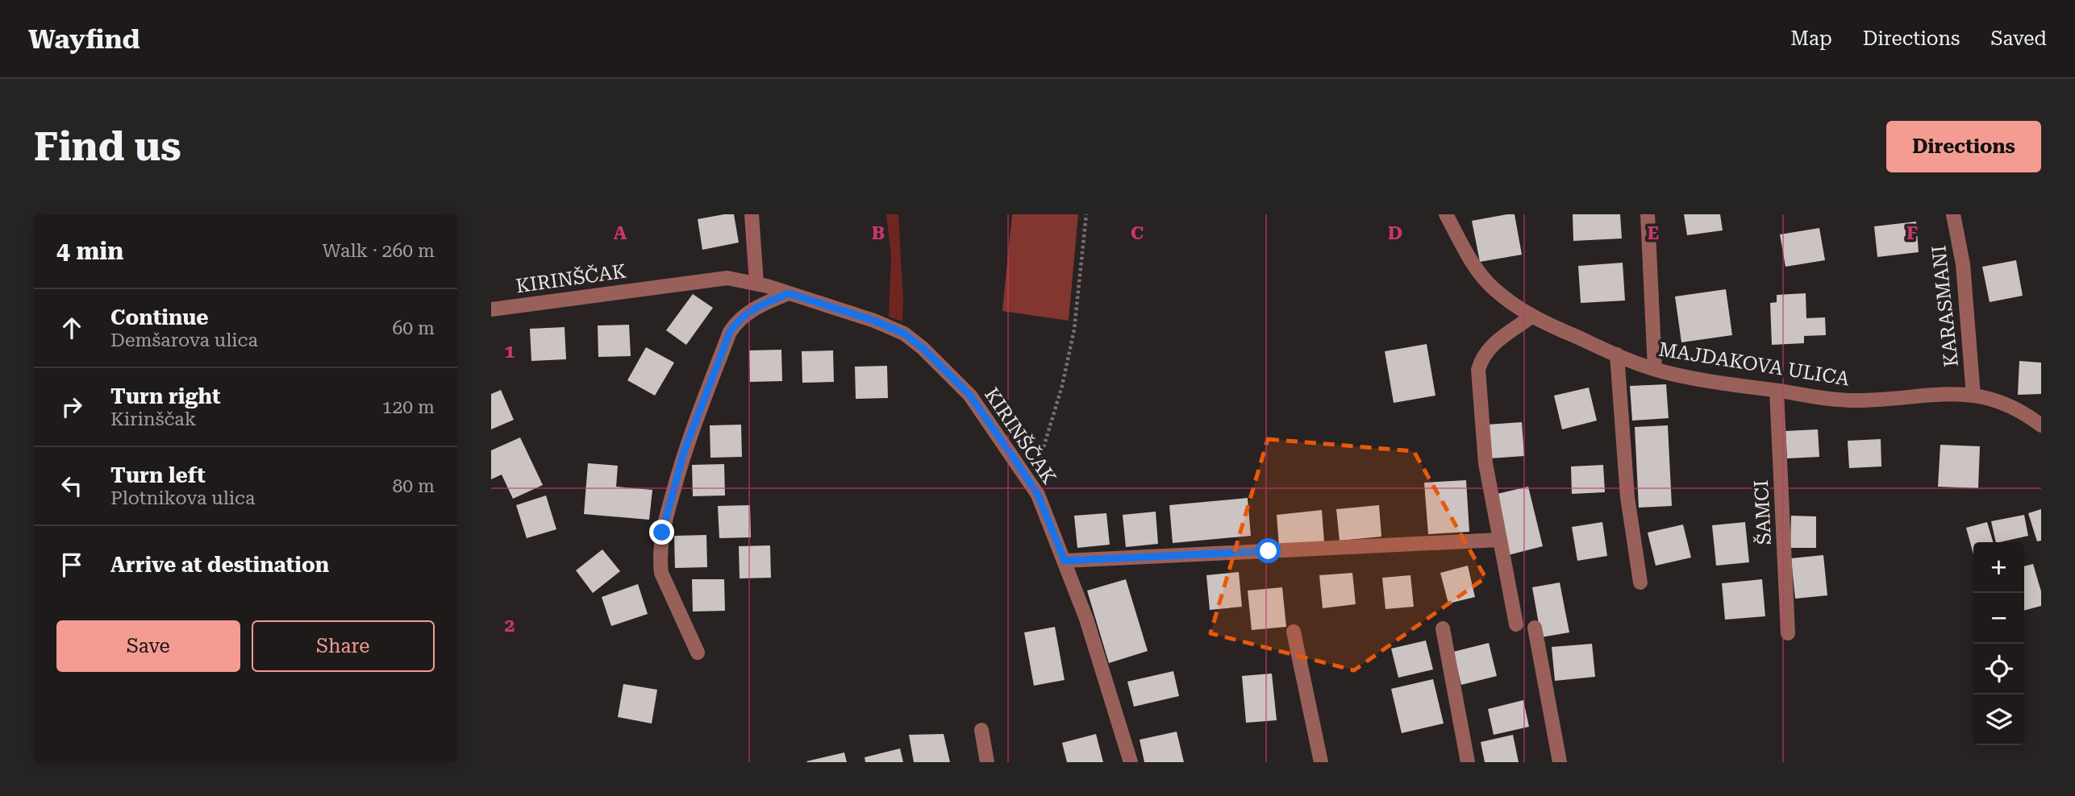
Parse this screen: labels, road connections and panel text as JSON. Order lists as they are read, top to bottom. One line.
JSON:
{"streets":{"street":["KIRINŠČAK","KARASMANI","MAJDAKOVA ULICA","ŠAMCI"]},"crossings":[["KARASMANI","MAJDAKOVA ULICA"],["MAJDAKOVA ULICA","ŠAMCI"]],"page":{"header":"Wayfind","nav":["Map","Directions","Saved"],"buttons":["Directions",["Save","Share"]],"title":"Find us","heading":["4 min","Walk · 260 m"],"list":[["Continue","Demšarova ulica","60 m"],["Turn right","Kirinščak","120 m"],["Turn left","Plotnikova ulica","80 m"],"Arrive at destination"],"map_buttons":["+","−"]},"grid":{"columns":["A","B","C","D","E","F"],"rows":["1","2"]}}
